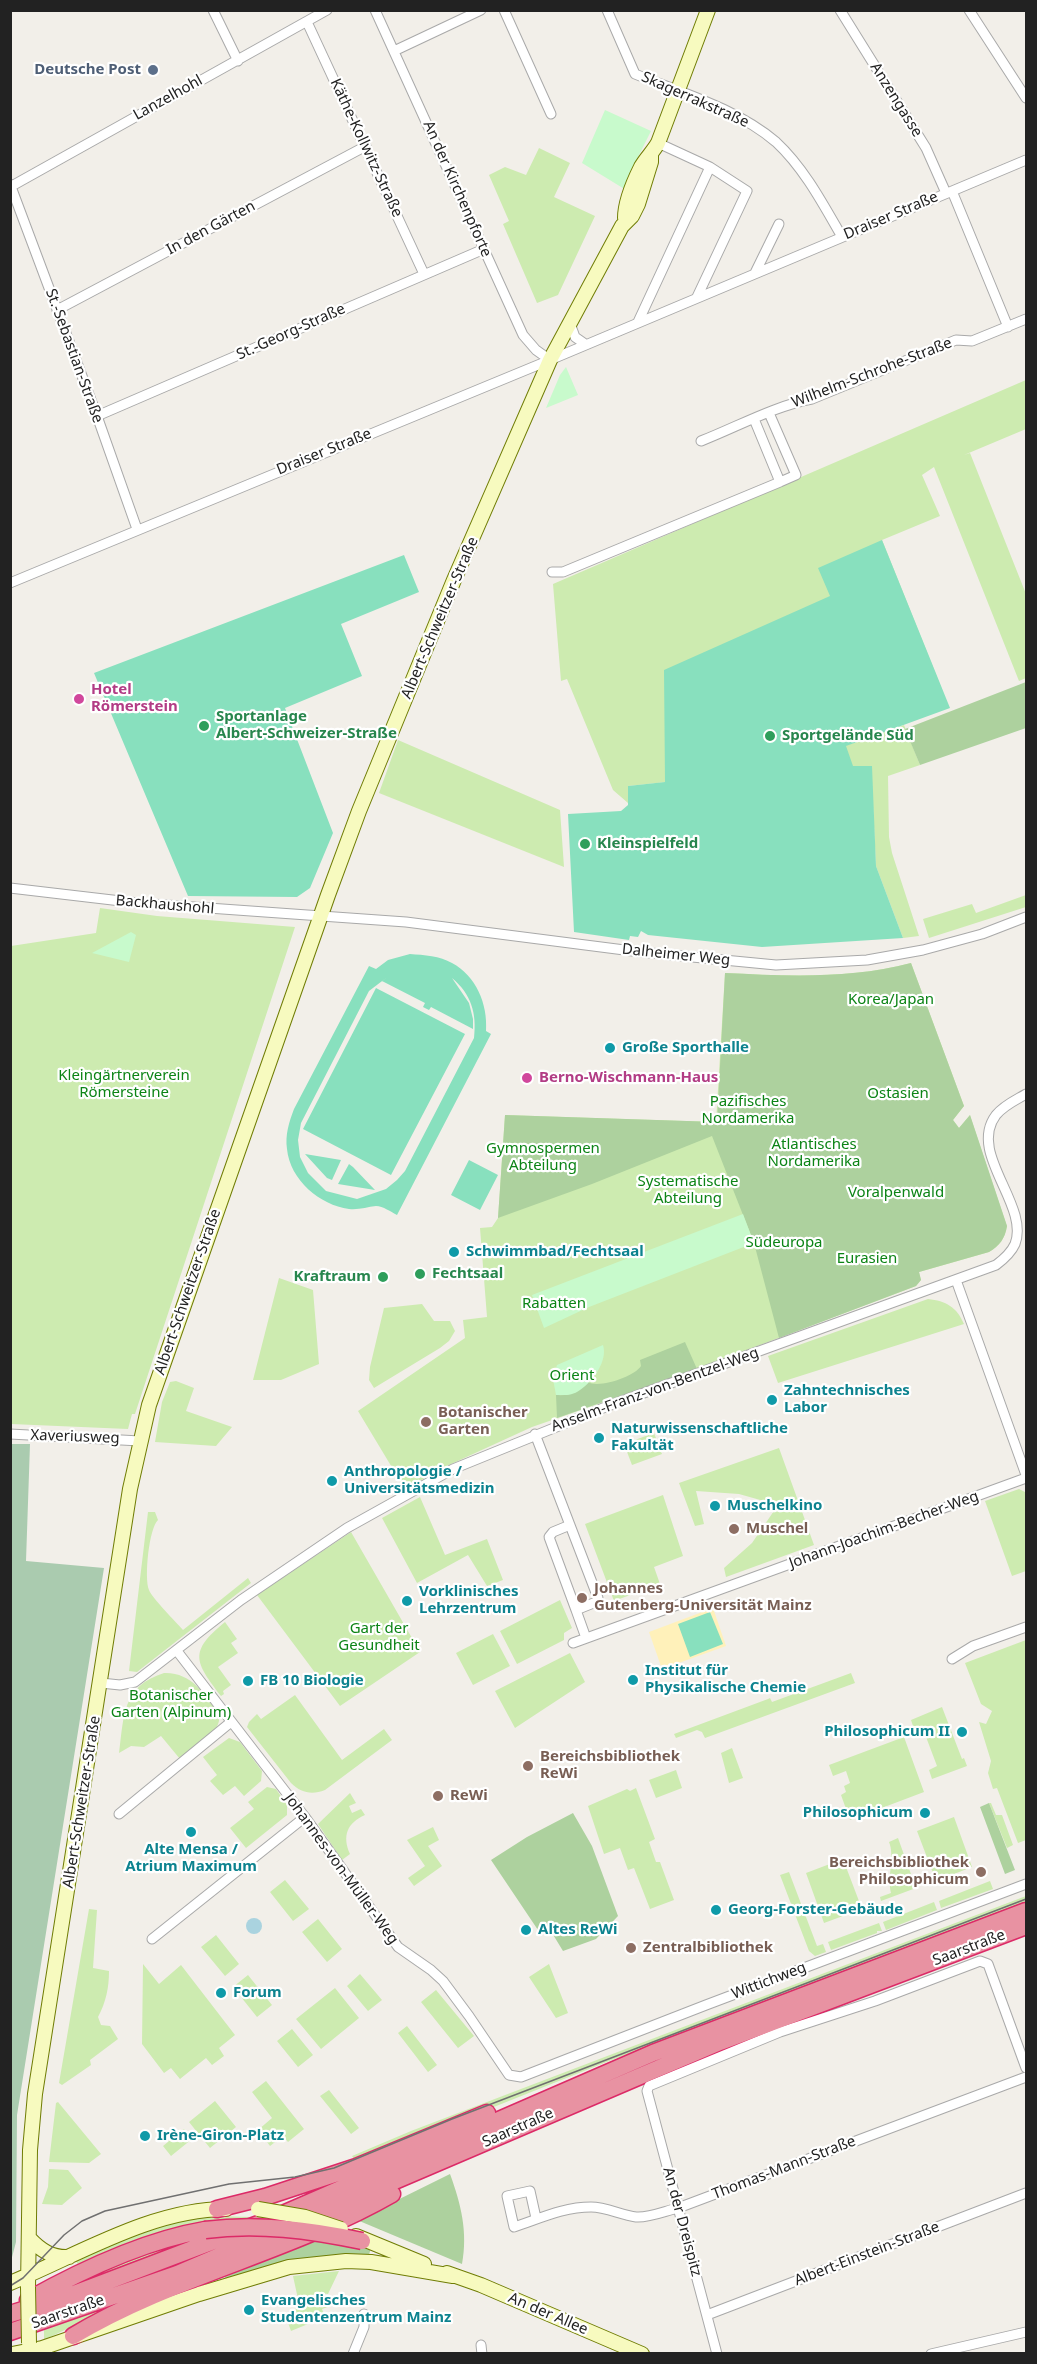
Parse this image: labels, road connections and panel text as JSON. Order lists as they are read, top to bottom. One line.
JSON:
{"streets":{"highway":["Saarstraße"],"street":["Lanzelhohl","Skagerrakstraße","Anzengasse","Käthe-Kollwitz-Straße","An der Kirchenpforte","Draiser Straße","In den Gärten","St.-Georg-Straße","St.-Sebastian-Straße","Wilhelm-Schrohe-Straße","Albert-Schweitzer-Straße","Backhaushohl","Dalheimer Weg","Anselm-Franz-von-Bentzel-Weg","Xaveriusweg","Johann-Joachim-Becher-Weg","Johannes-von-Müller-Weg","Wittichweg","Thomas-Mann-Straße","An der Dreispitz","Albert-Einstein-Straße","An der Allee"]},"crossings":[["Lanzelhohl","Käthe-Kollwitz-Straße"],["Lanzelhohl","St.-Sebastian-Straße"],["Skagerrakstraße","Draiser Straße"],["Skagerrakstraße","Albert-Schweitzer-Straße"],["Anzengasse","Draiser Straße"],["Anzengasse","Wilhelm-Schrohe-Straße"],["Käthe-Kollwitz-Straße","In den Gärten"],["Käthe-Kollwitz-Straße","St.-Georg-Straße"],["An der Kirchenpforte","Draiser Straße"],["An der Kirchenpforte","St.-Georg-Straße"],["An der Kirchenpforte","Albert-Schweitzer-Straße"],["Draiser Straße","St.-Sebastian-Straße"],["Draiser Straße","Albert-Schweitzer-Straße"],["In den Gärten","St.-Sebastian-Straße"],["St.-Georg-Straße","St.-Sebastian-Straße"],["Albert-Schweitzer-Straße","Backhaushohl"],["Albert-Schweitzer-Straße","Dalheimer Weg"],["Albert-Schweitzer-Straße","Anselm-Franz-von-Bentzel-Weg"],["Albert-Schweitzer-Straße","Xaveriusweg"],["Albert-Schweitzer-Straße","Saarstraße"],["Backhaushohl","Dalheimer Weg"],["Anselm-Franz-von-Bentzel-Weg","Johannes-von-Müller-Weg"],["Johannes-von-Müller-Weg","Wittichweg"],["Saarstraße","An der Dreispitz"],["Saarstraße","An der Allee"],["Thomas-Mann-Straße","An der Dreispitz"],["An der Dreispitz","Albert-Einstein-Straße"]],"parks":["Korea/Japan","Kleingärtnerverein Römersteine","Ostasien","Pazifisches Nordamerika","Atlantisches Nordamerika","Gymnospermen Abteilung","Systematische Abteilung","Voralpenwald","Südeuropa","Eurasien","Rabatten","Orient","Gart der Gesundheit","Botanischer Garten (Alpinum)"],"places":["Deutsche Post","Hotel Römerstein","Sportanlage Albert-Schweizer-Straße","Sportgelände Süd","Kleinspielfeld","Große Sporthalle","Berno-Wischmann-Haus","Schwimmbad/Fechtsaal","Fechtsaal","Kraftraum","Zahntechnisches Labor","Botanischer Garten","Naturwissenschaftliche Fakultät","Anthropologie / Universitätsmedizin","Muschelkino","Muschel","Johannes Gutenberg-Universität Mainz","Vorklinisches Lehrzentrum","Institut für Physikalische Chemie","FB 10 Biologie","Philosophicum II","Bereichsbibliothek ReWi","ReWi","Philosophicum","Alte Mensa / Atrium Maximum","Bereichsbibliothek Philosophicum","Georg-Forster-Gebäude","Altes ReWi","Zentralbibliothek","Forum","Irène-Giron-Platz","Evangelisches Studentenzentrum Mainz"]}
